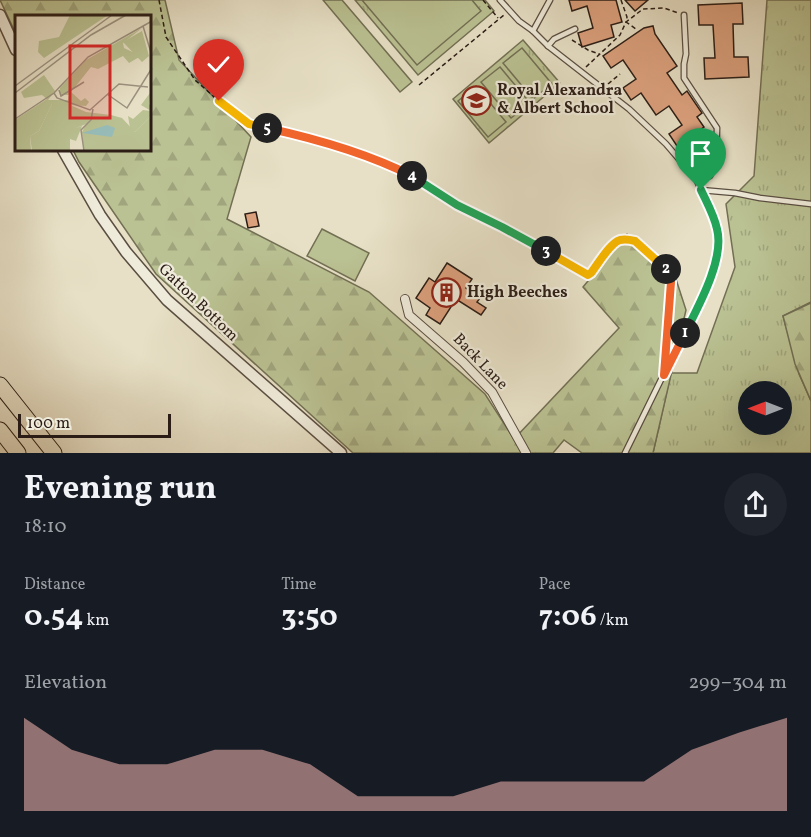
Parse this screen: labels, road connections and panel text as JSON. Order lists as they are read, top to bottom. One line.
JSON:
{"streets":{"street":["Gatton Bottom","Back Lane"]},"places":{"school or university":["Royal Alexandra & Albert School"],"building":["High Beeches"]},"scale_bar":"100 m","north":"left","page":{"pins":["5","4","3","2","1"],"scale":"100 m","heading":["Evening run","18:10"],"stats":[["Distance","0.54 km"],["Time","3:50"],["Pace","7:06 /km"]],"chart":["Elevation","299–304 m"]}}
